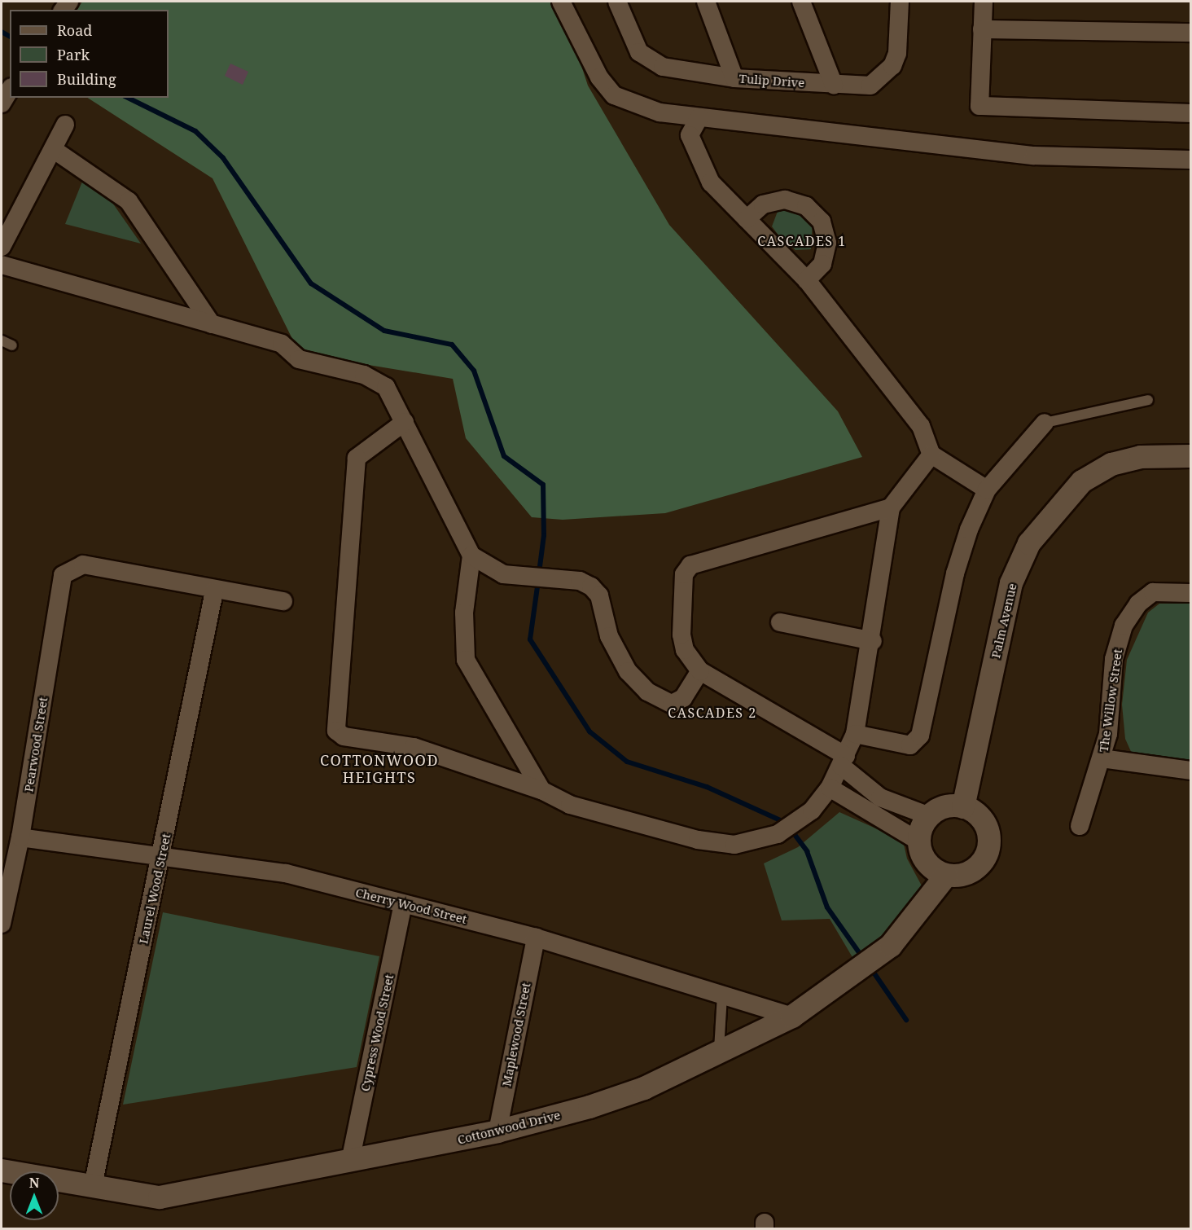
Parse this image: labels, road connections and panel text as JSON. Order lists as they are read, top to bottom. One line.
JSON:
{"streets":{"street":["Tulip Drive","Palm Avenue","The Willow Street","Pearwood Street","Laurel Wood Street","Cherry Wood Street","Cypress Wood Street","Maplewood Street","Cottonwood Drive"]},"crossings":[["Palm Avenue","Cottonwood Drive"],["Pearwood Street","Laurel Wood Street"],["Pearwood Street","Cherry Wood Street"],["Laurel Wood Street","Cherry Wood Street"],["Laurel Wood Street","Cottonwood Drive"],["Cherry Wood Street","Cypress Wood Street"],["Cherry Wood Street","Maplewood Street"],["Cherry Wood Street","Cottonwood Drive"],["Cypress Wood Street","Cottonwood Drive"],["Maplewood Street","Cottonwood Drive"]],"districts":["CASCADES 1","CASCADES 2","COTTONWOOD HEIGHTS"],"legend":["Road","Park","Building"],"north":"top"}
